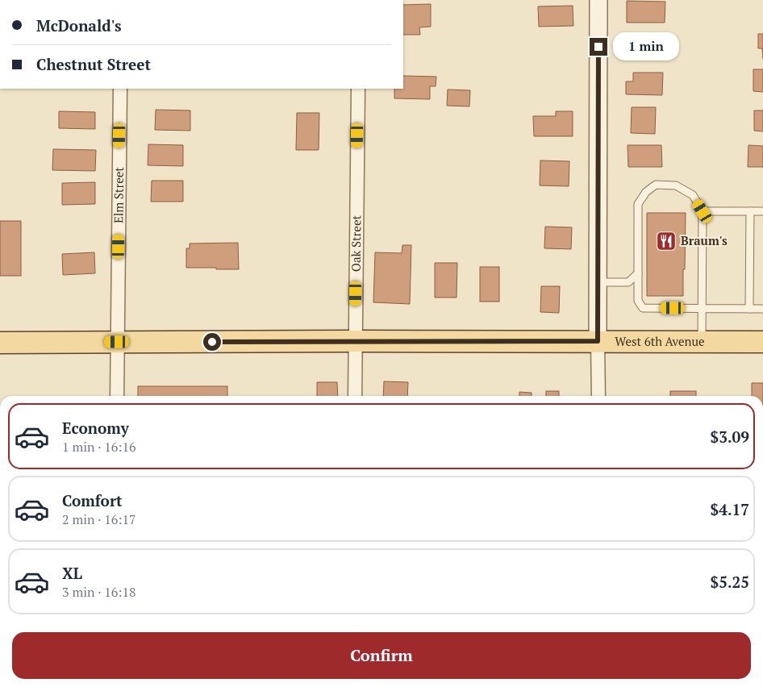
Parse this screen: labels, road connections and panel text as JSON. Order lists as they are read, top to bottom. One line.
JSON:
{"streets":{"main road":["West 6th Avenue"],"street":["Elm Street","Oak Street"]},"crossings":[["Elm Street","West 6th Avenue"],["Oak Street","West 6th Avenue"]],"places":{"restaurant":["Braum's"]},"page":{"banner":["McDonald's","Chestnut Street"],"bubble":"1 min","list":[{"name":"Economy","note":"1 min · 16:16","value":"$3.09"},{"name":"Comfort","note":"2 min · 16:17","value":"$4.17"},{"name":"XL","note":"3 min · 16:18","value":"$5.25"}],"buttons":"Confirm"}}
